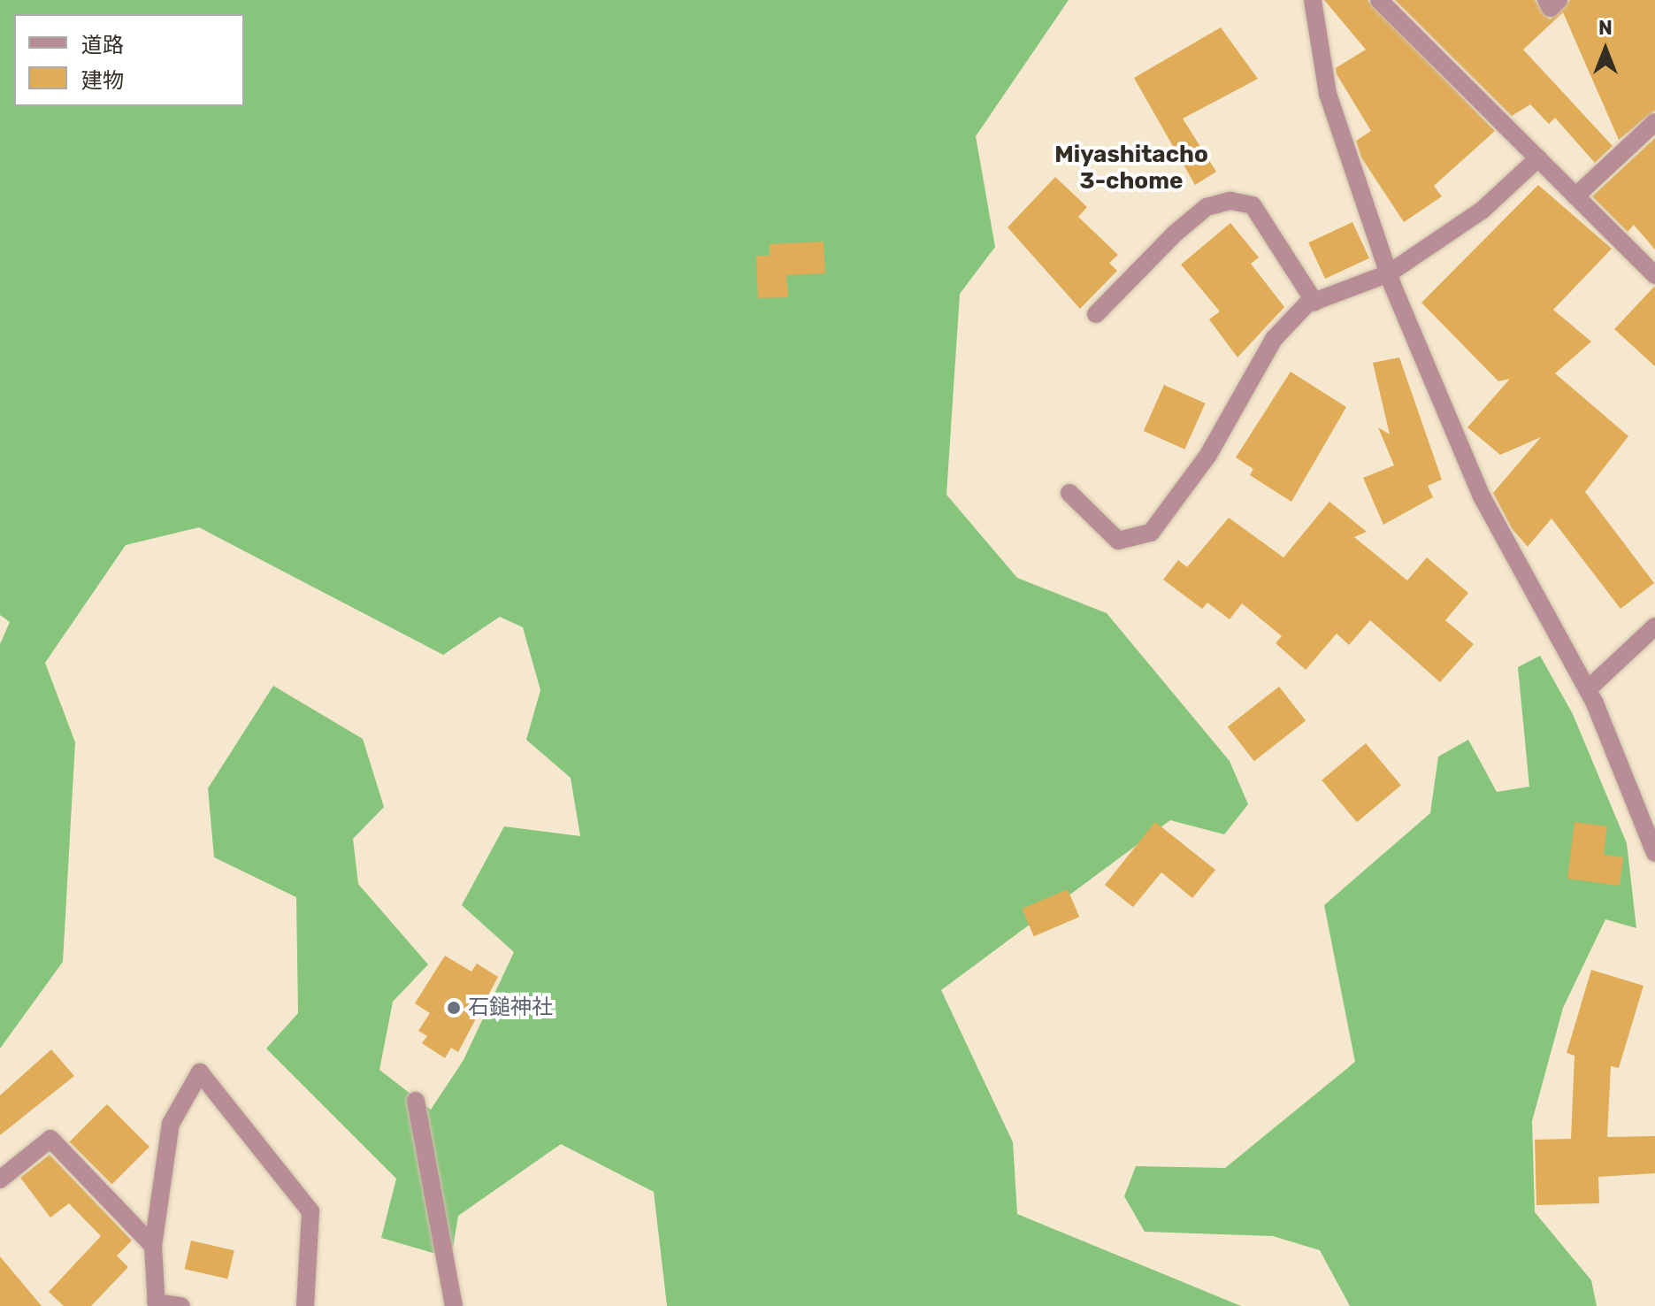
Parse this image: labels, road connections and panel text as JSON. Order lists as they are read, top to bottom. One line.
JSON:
{"districts":["Miyashitacho 3-chome"],"places":["石鎚神社"],"legend":["道路","建物"],"north":"top"}
